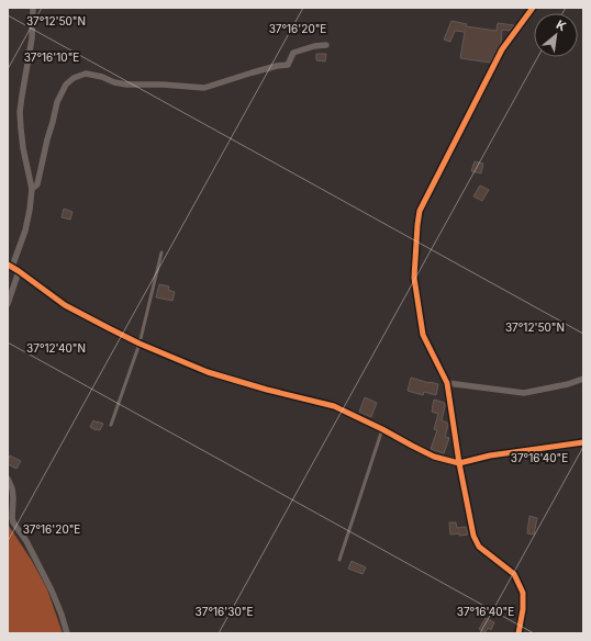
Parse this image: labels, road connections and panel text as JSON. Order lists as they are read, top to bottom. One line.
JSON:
{"north":"top right","coordinates":["37°12'50\"N","37°16'20\"E","37°16'10\"E","37°12'40\"N","37°16'40\"E","37°16'30\"E"]}
